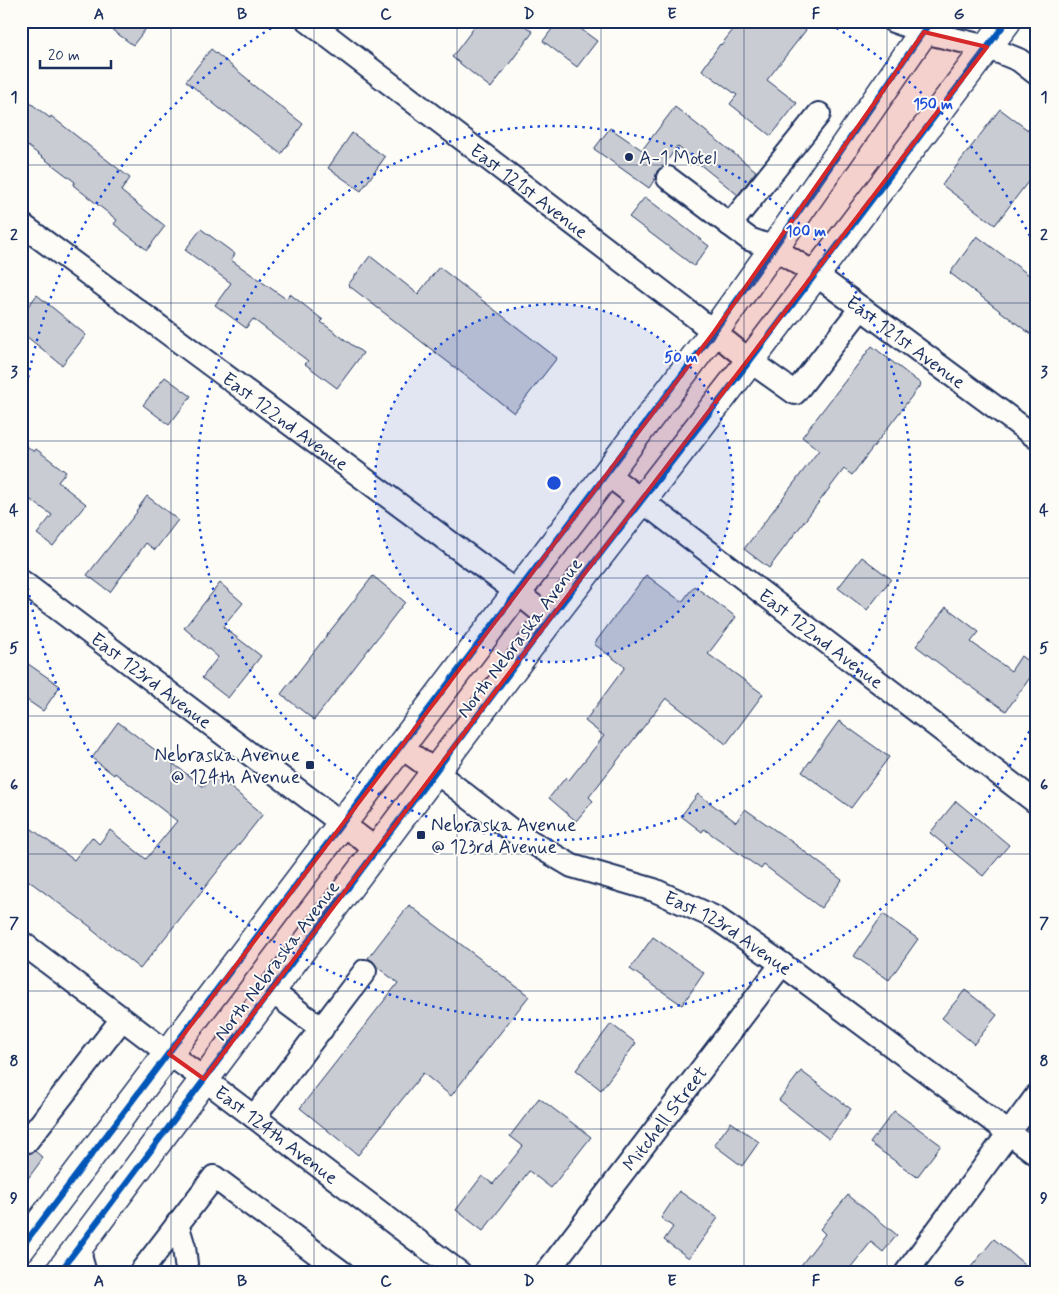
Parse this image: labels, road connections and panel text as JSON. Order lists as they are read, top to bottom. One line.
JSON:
{"streets":{"main road":["North Nebraska Avenue"],"street":["East 121st Avenue","East 122nd Avenue","East 123rd Avenue","Mitchell Street","East 124th Avenue"]},"crossings":[["East 121st Avenue","North Nebraska Avenue"],["East 122nd Avenue","North Nebraska Avenue"],["North Nebraska Avenue","East 123rd Avenue"],["North Nebraska Avenue","East 124th Avenue"],["East 123rd Avenue","Mitchell Street"]],"places":{"other":["A-1 Motel"],"transit":["Nebraska Avenue @ 124th Avenue","Nebraska Avenue @ 123rd Avenue"]},"scale_bar":"20 m","grid":{"columns":["A","B","C","D","E","F","G"],"rows":["1","2","3","4","5","6","7","8","9"]},"rings":["150 m","100 m","50 m"]}
